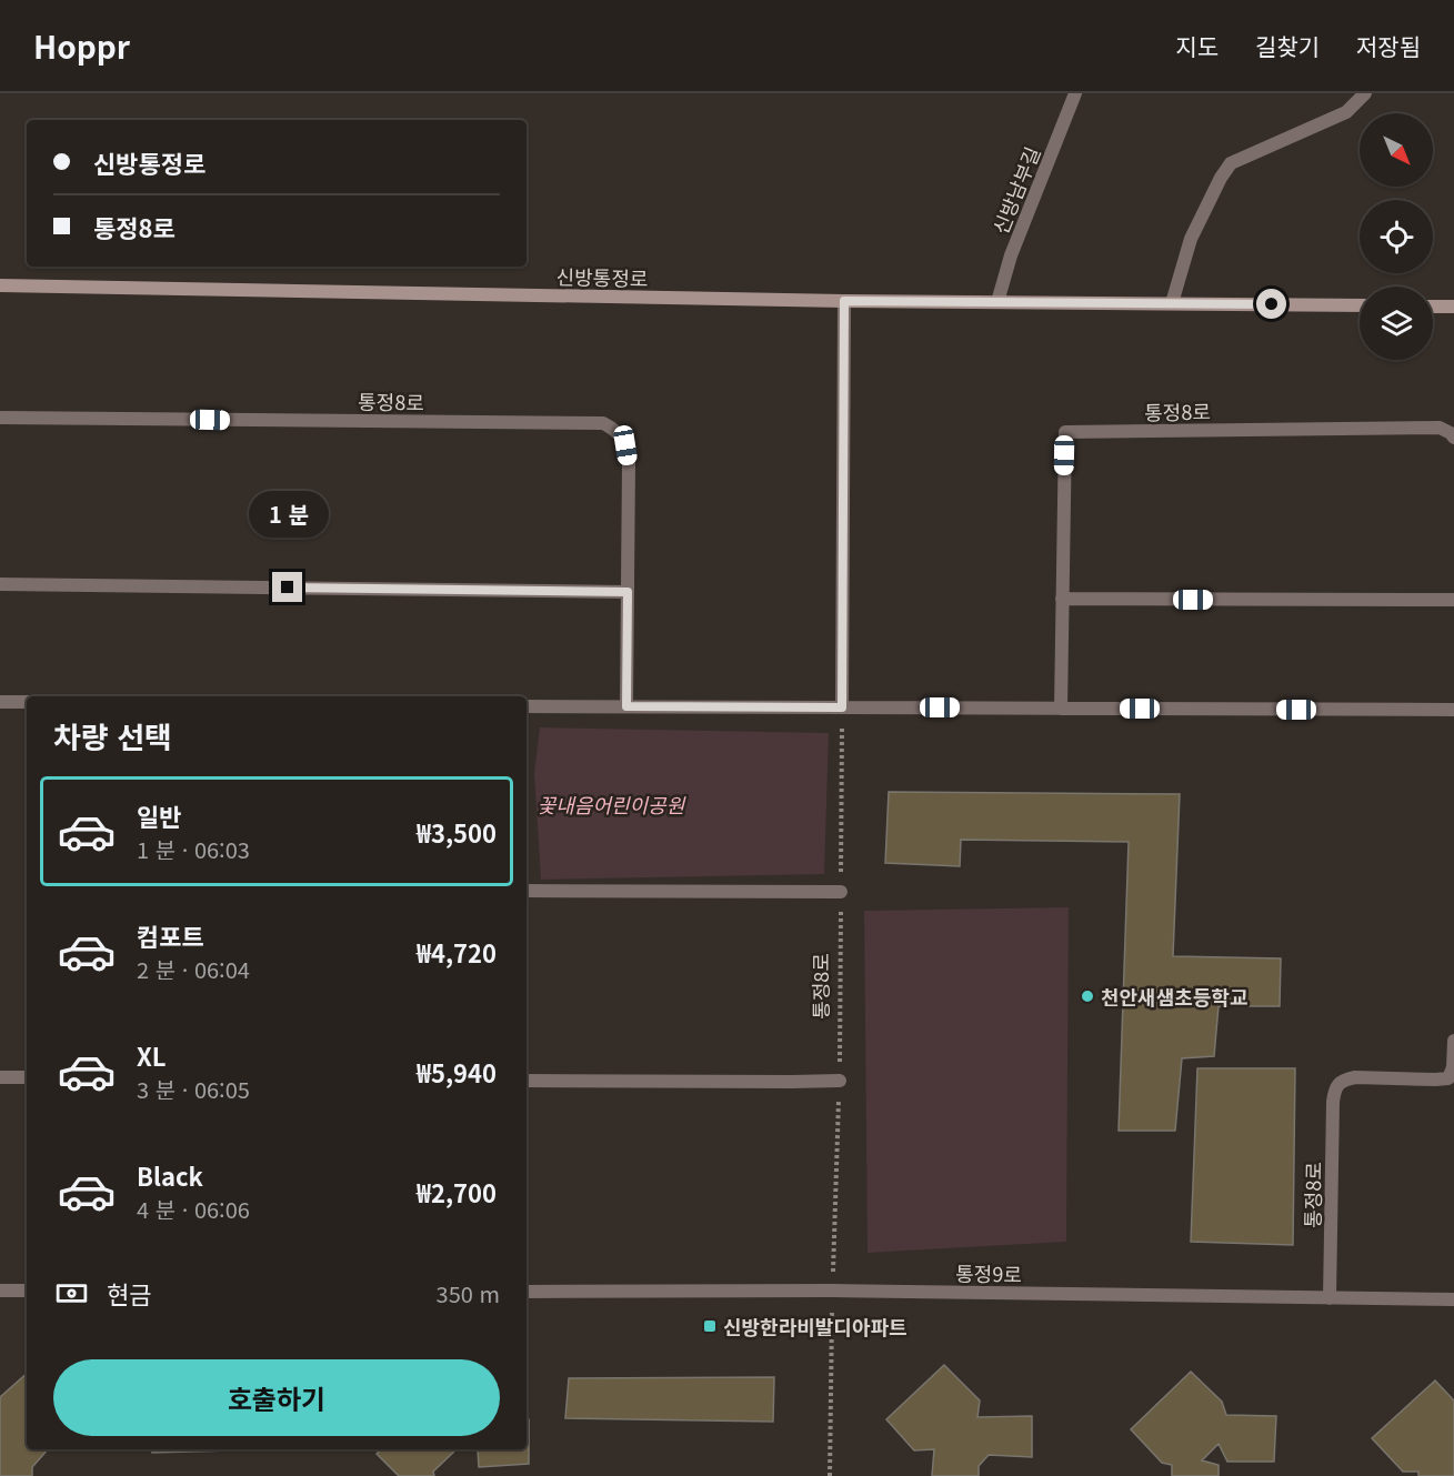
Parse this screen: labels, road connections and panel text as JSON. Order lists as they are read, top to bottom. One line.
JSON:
{"streets":{"street":["신방남부길","신방통정로","통정8로","통정9로"]},"crossings":[["신방남부길","신방통정로"],["통정8로","통정9로"]],"parks":["꽃내음어린이공원"],"places":{"other":["천안새샘초등학교"],"transit":["신방한라비발디아파트"]},"north":"bottom right","page":{"header":"Hoppr","nav":["지도","길찾기","저장됨"],"banner":["신방통정로","통정8로"],"bubble":"1 분","heading":"차량 선택","list":[{"name":"일반","note":"1 분 · 06:03","value":"₩3,500"},{"name":"컴포트","note":"2 분 · 06:04","value":"₩4,720"},{"name":"XL","note":"3 분 · 06:05","value":"₩5,940"},{"name":"Black","note":"4 분 · 06:06","value":"₩2,700"}],"pay":["현금","350 m"],"buttons":"호출하기"}}
